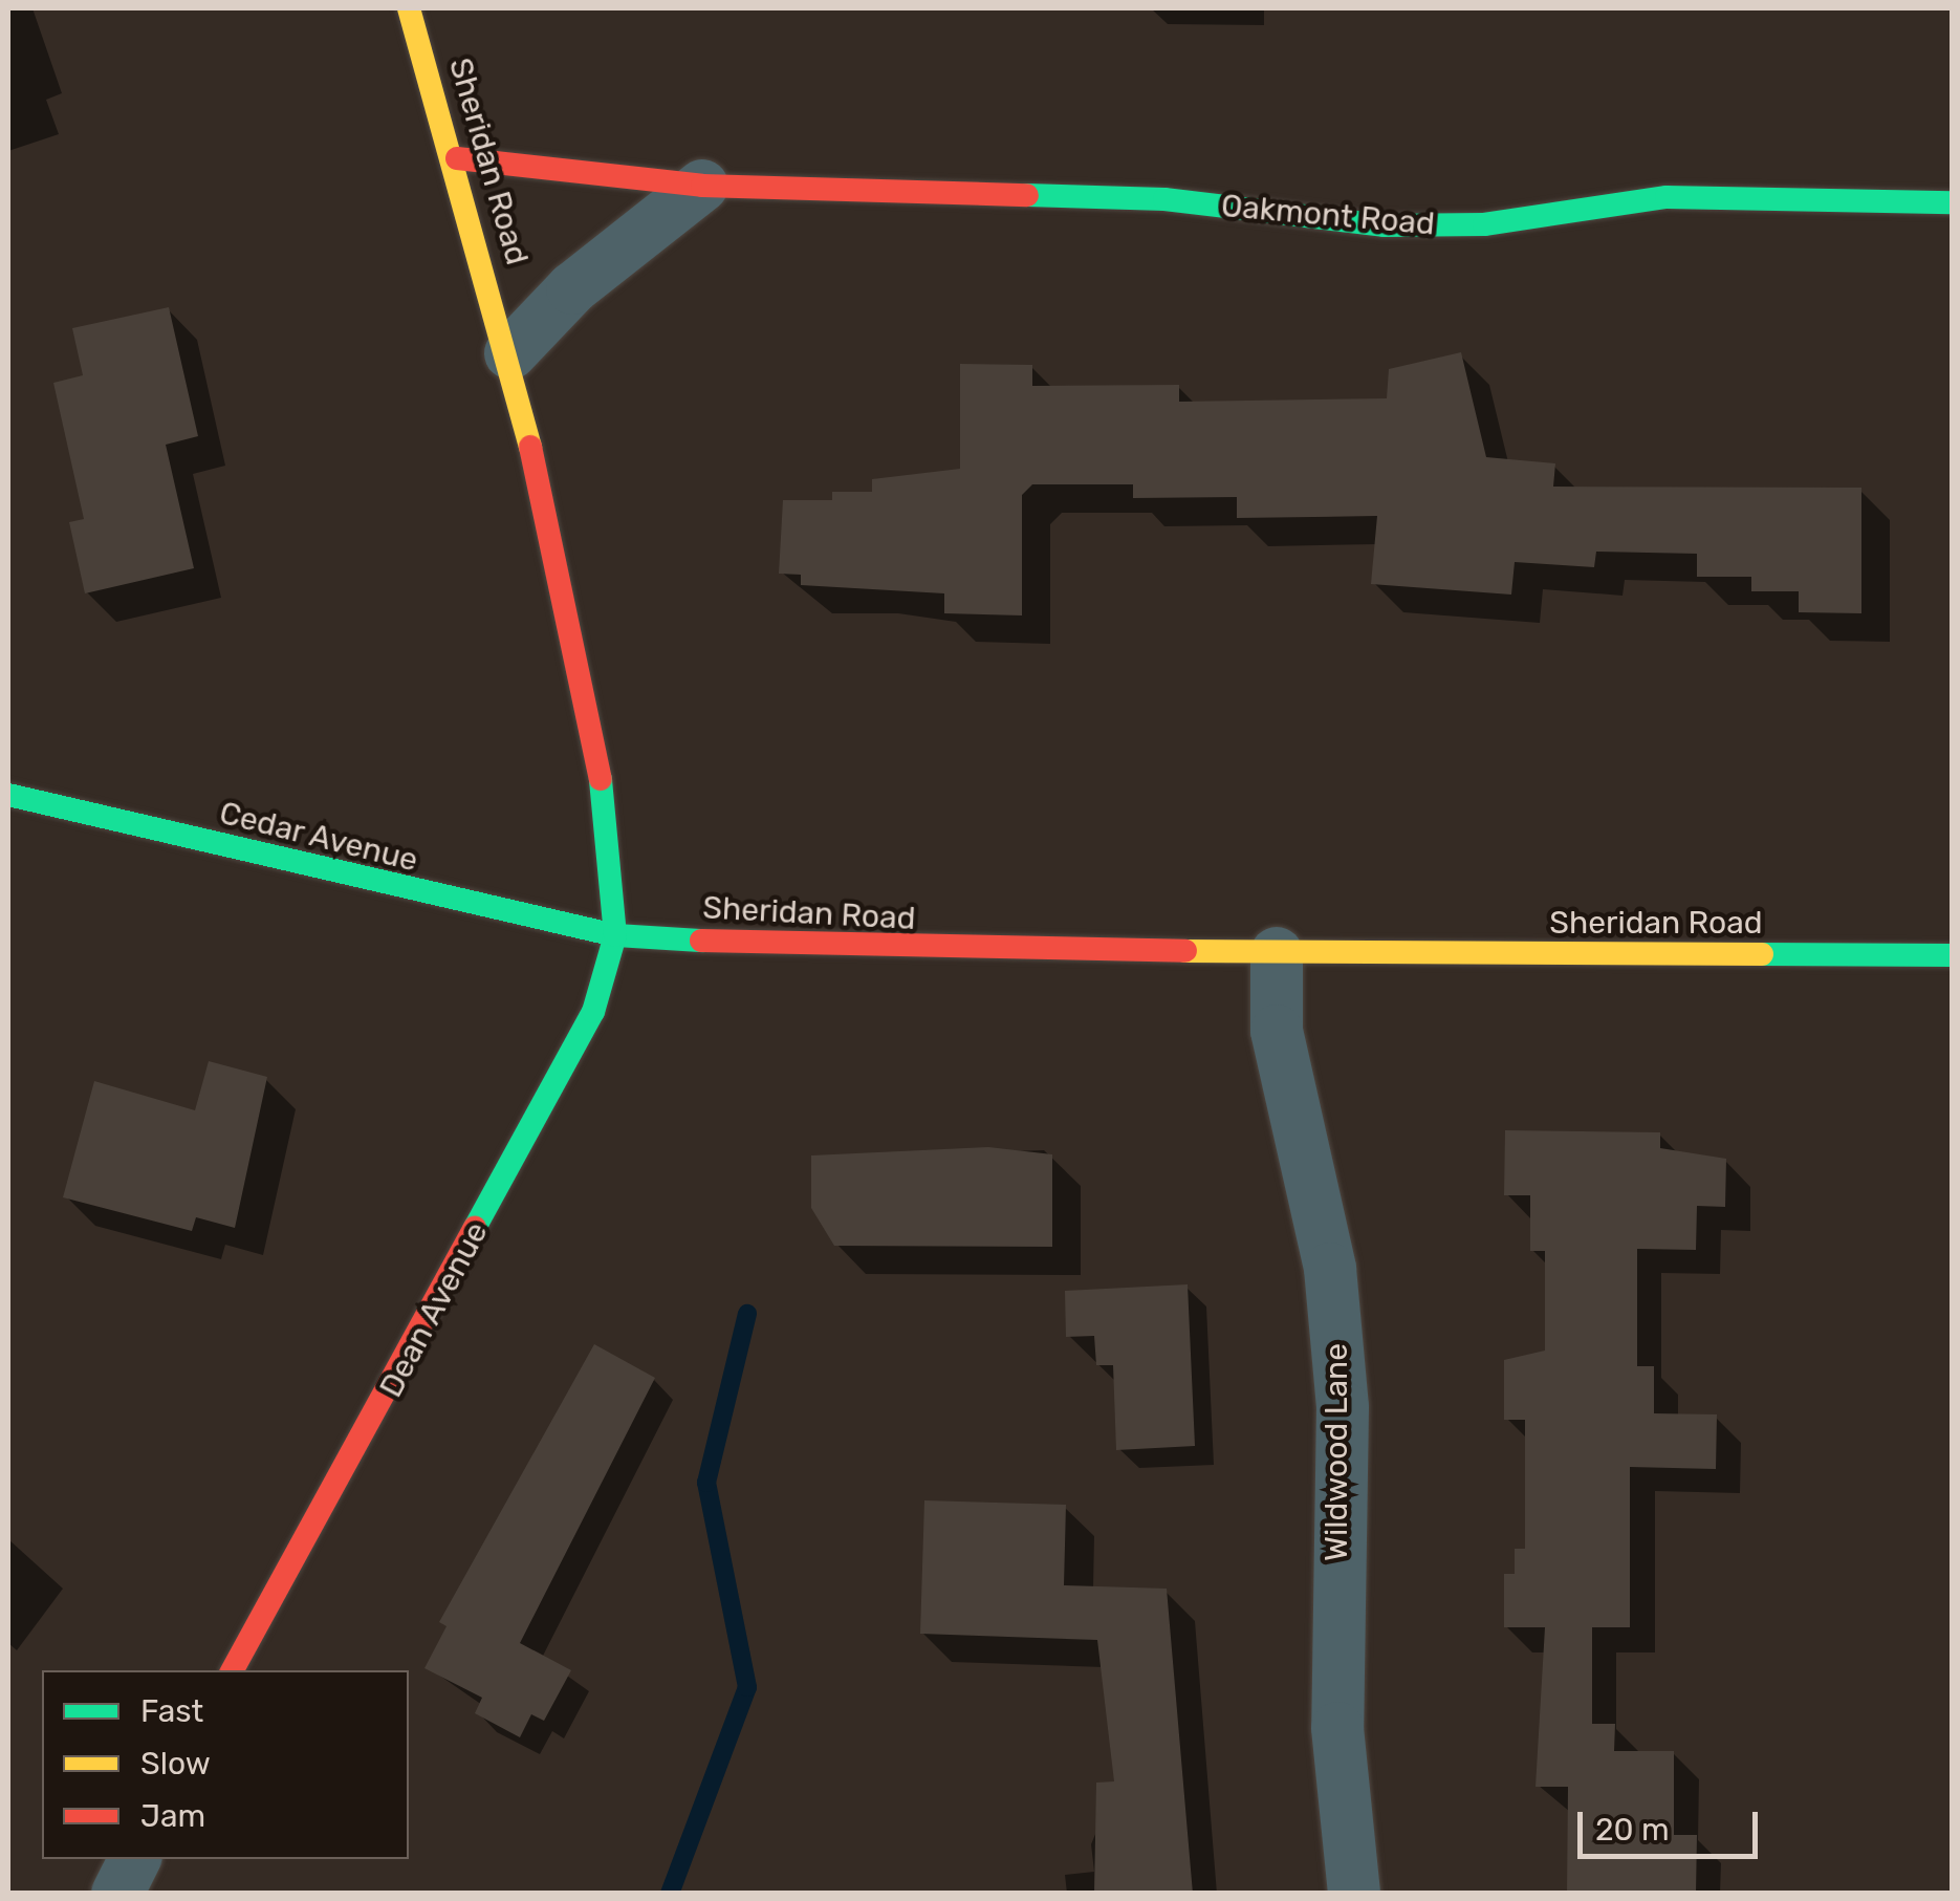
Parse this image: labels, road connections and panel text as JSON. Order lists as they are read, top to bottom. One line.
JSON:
{"streets":{"street":["Sheridan Road","Oakmont Road","Cedar Avenue","Dean Avenue","Wildwood Lane"]},"crossings":[["Sheridan Road","Oakmont Road"],["Sheridan Road","Cedar Avenue"],["Sheridan Road","Dean Avenue"],["Sheridan Road","Wildwood Lane"],["Cedar Avenue","Dean Avenue"]],"legend":["Fast","Slow","Jam"],"scale_bar":"20 m"}
